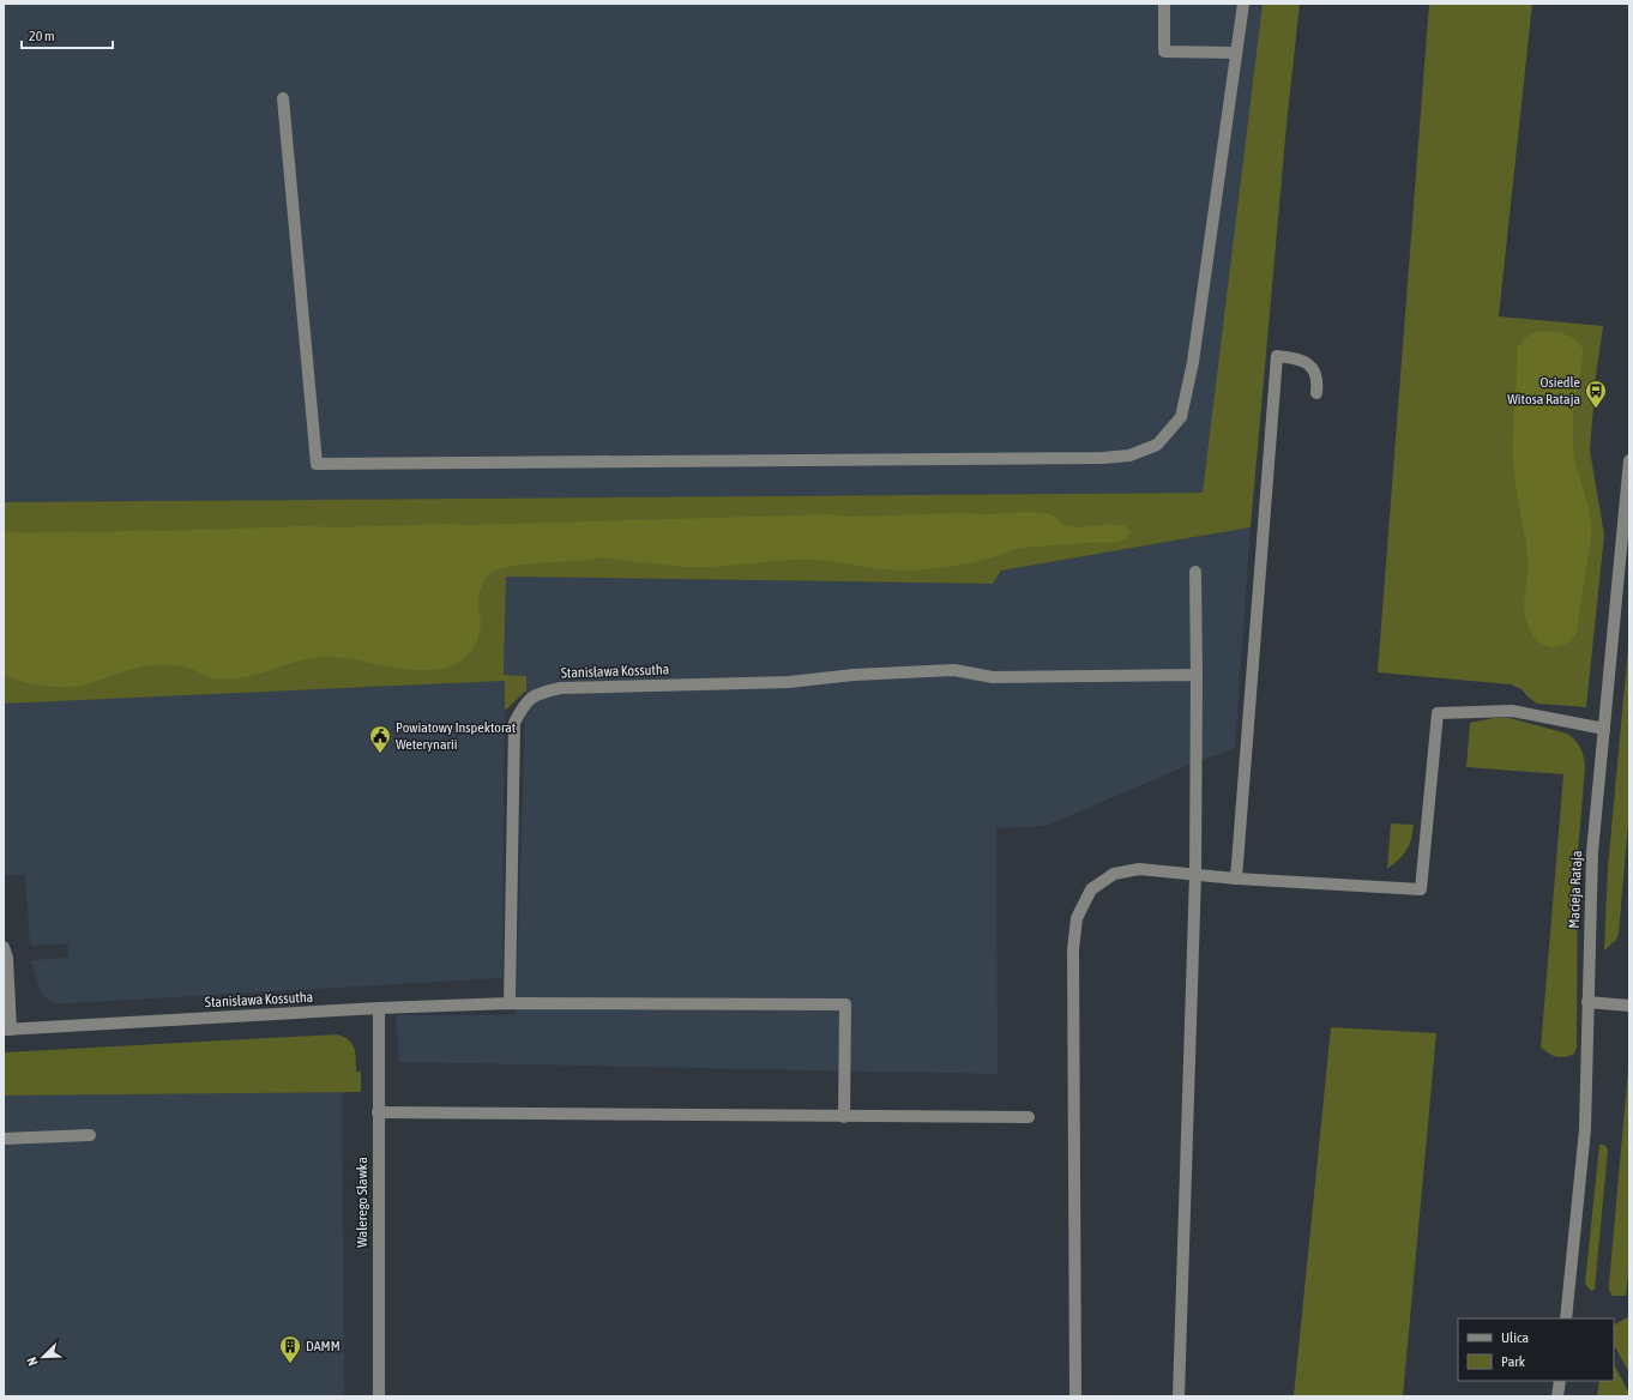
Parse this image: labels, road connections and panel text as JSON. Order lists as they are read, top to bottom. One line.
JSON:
{"streets":{"street":["Stanisława Kossutha","Macieja Rataja","Walerego Sławka"]},"crossings":[["Stanisława Kossutha","Walerego Sławka"]],"places":{"bus stop":["Osiedle Witosa Rataja"],"public building":["Powiatowy Inspektorat Weterynarii"],"building":["DAMM"]},"legend":["Ulica","Park"],"scale_bar":"20 m","north":"bottom left"}
